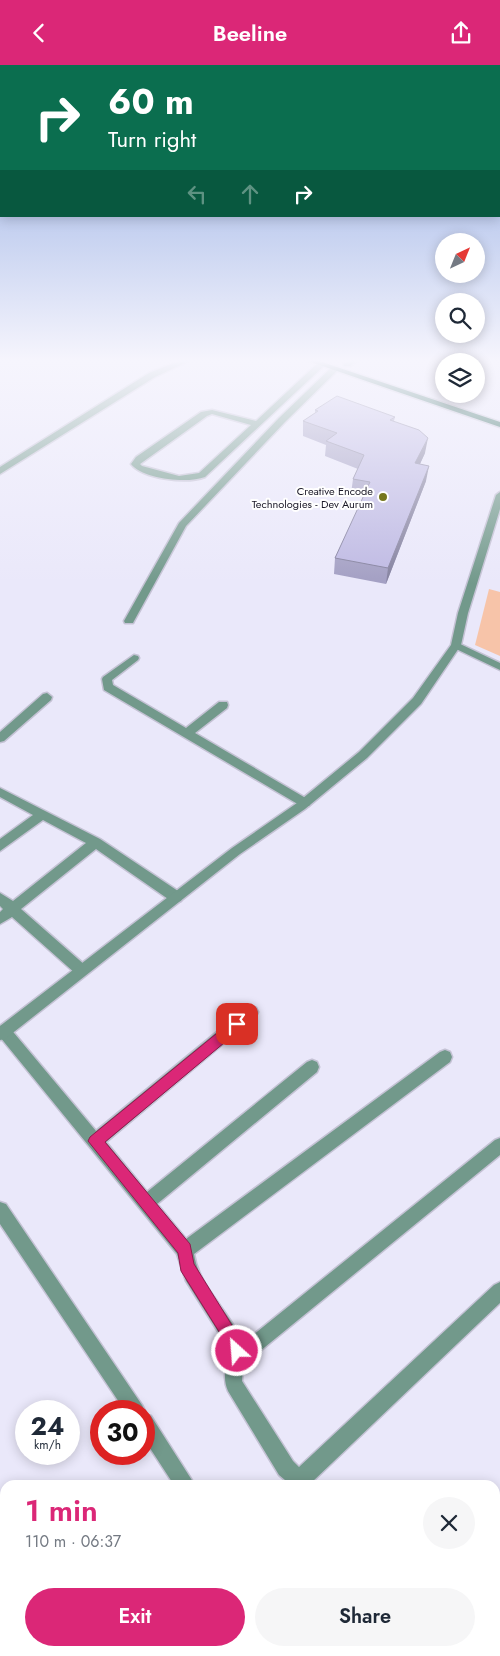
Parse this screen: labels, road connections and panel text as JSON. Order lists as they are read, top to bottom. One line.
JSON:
{"places":["Creative Encode Technologies - Dev Aurum"],"north":"top right","page":{"header":"Beeline","turn":["60 m","Turn right"],"speed":"24 km/h","limit":"30","heading":["1 min","110 m · 06:37"],"buttons":["Exit","Share"]}}
